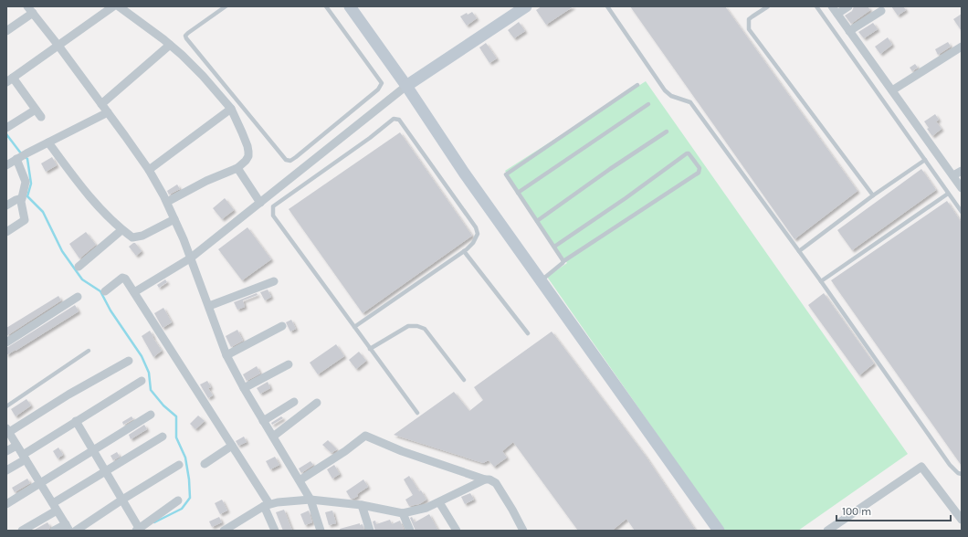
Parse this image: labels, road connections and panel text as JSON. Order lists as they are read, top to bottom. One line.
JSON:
{"scale_bar":"100 m"}
